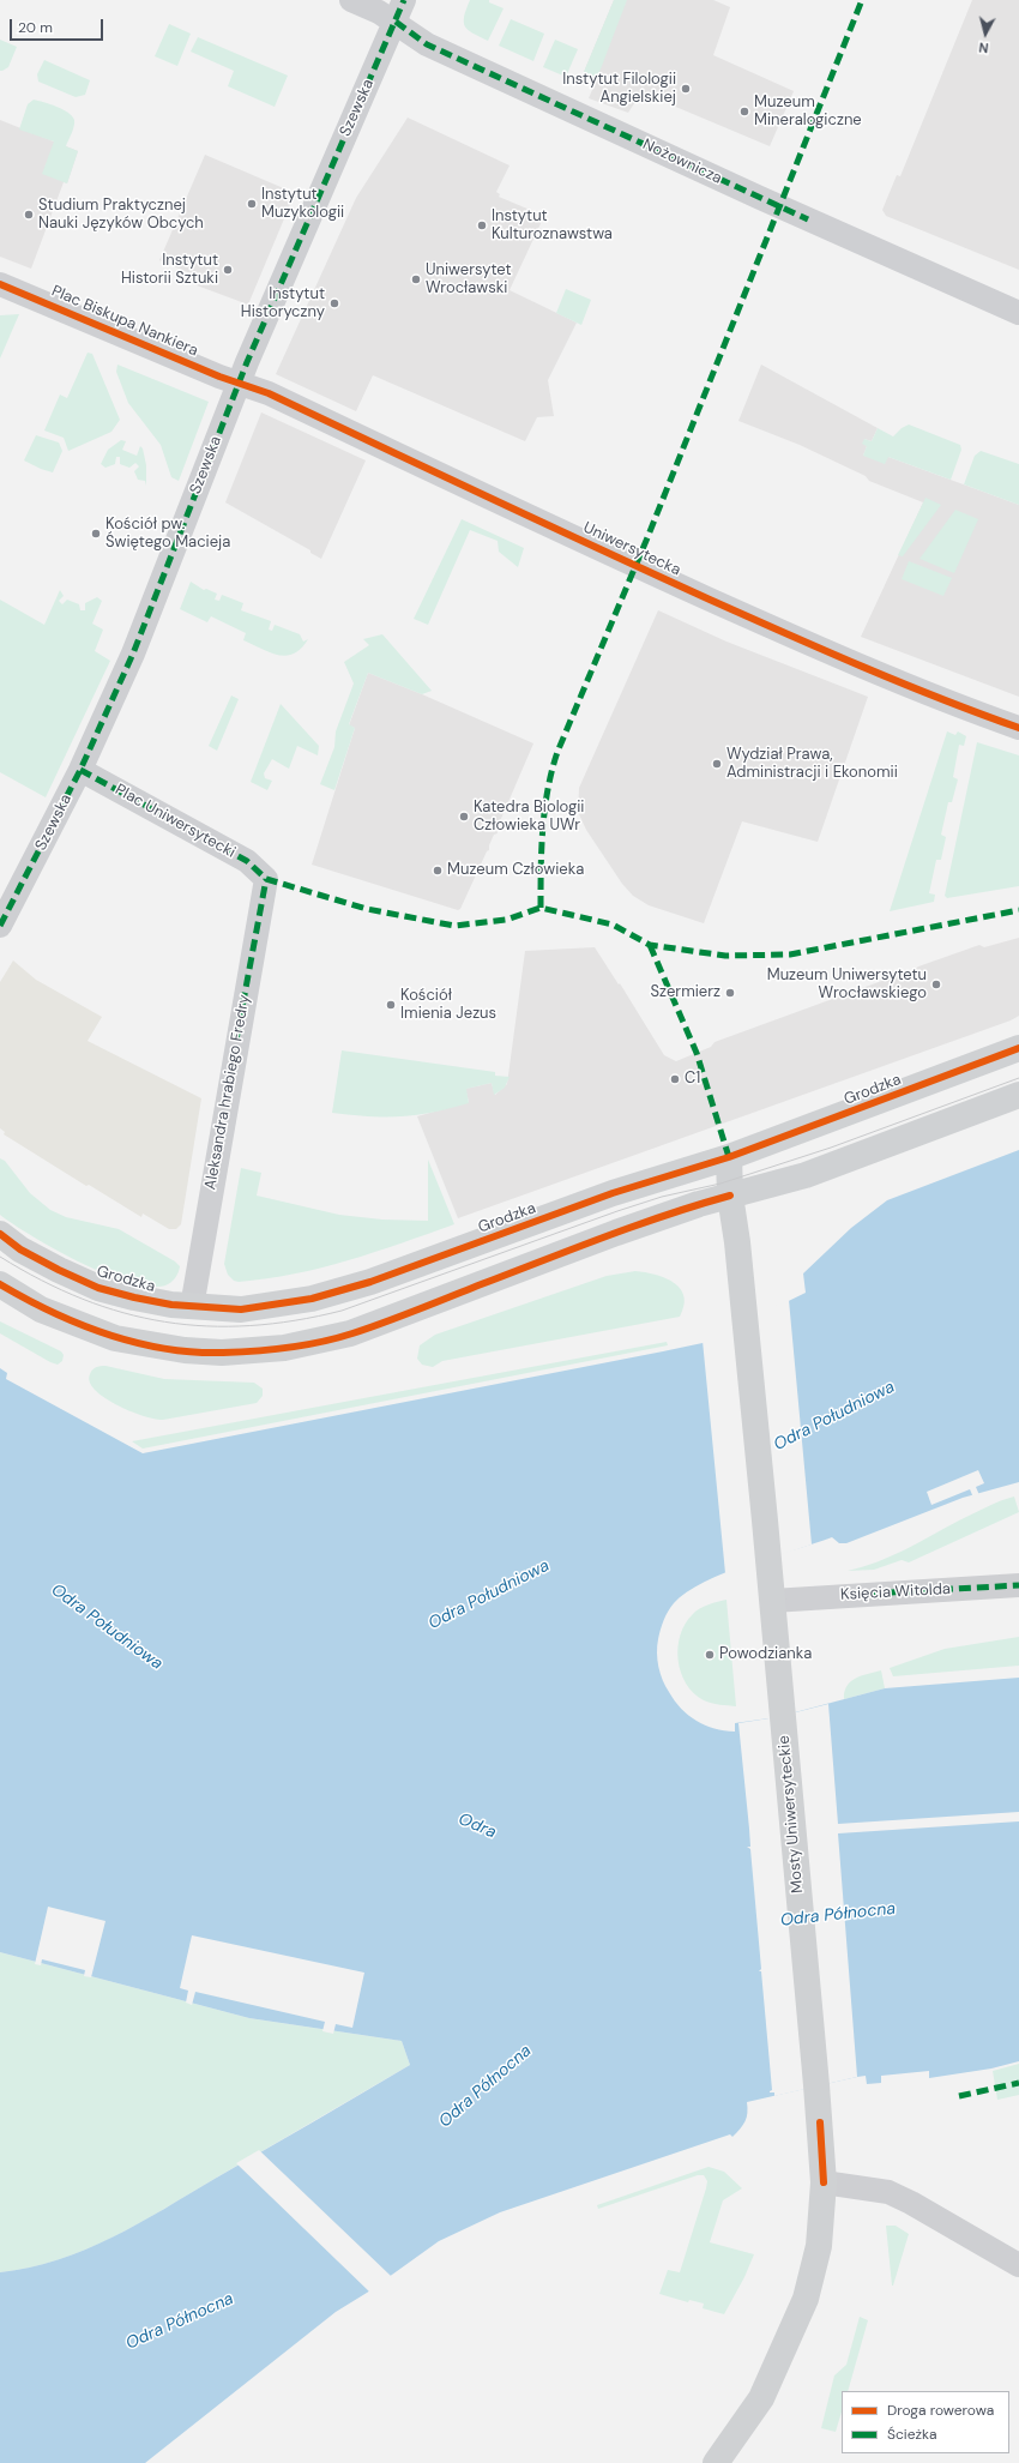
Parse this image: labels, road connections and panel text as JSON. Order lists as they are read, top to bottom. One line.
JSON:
{"streets":{"street":["Szewska","Nożownicza","Plac Biskupa Nankiera","Uniwersytecka","Plac Uniwersytecki","Grodzka","Aleksandra hrabiego Fredry","Księcia Witolda","Mosty Uniwersyteckie"]},"crossings":[["Szewska","Nożownicza"],["Szewska","Plac Biskupa Nankiera"],["Szewska","Uniwersytecka"],["Szewska","Plac Uniwersytecki"],["Plac Biskupa Nankiera","Uniwersytecka"],["Plac Uniwersytecki","Aleksandra hrabiego Fredry"],["Grodzka","Aleksandra hrabiego Fredry"],["Księcia Witolda","Mosty Uniwersyteckie"]],"water":["Odra Południowa","Odra","Odra Północna"],"places":["Instytut Filologii Angielskiej","Muzeum Mineralogiczne","Instytut Muzykologii","Studium Praktycznej Nauki Języków Obcych","Instytut Kulturoznawstwa","Instytut Historii Sztuki","Uniwersytet Wrocławski","Instytut Historyczny","Kościół pw. Świętego Macieja","Wydział Prawa, Administracji i Ekonomii","Katedra Biologii Człowieka UWr","Muzeum Człowieka","Muzeum Uniwersytetu Wrocławskiego","Szermierz","Kościół Imienia Jezus","C1","Powodzianka"],"legend":["Droga rowerowa","Ścieżka"],"scale_bar":"20 m","north":"bottom"}
